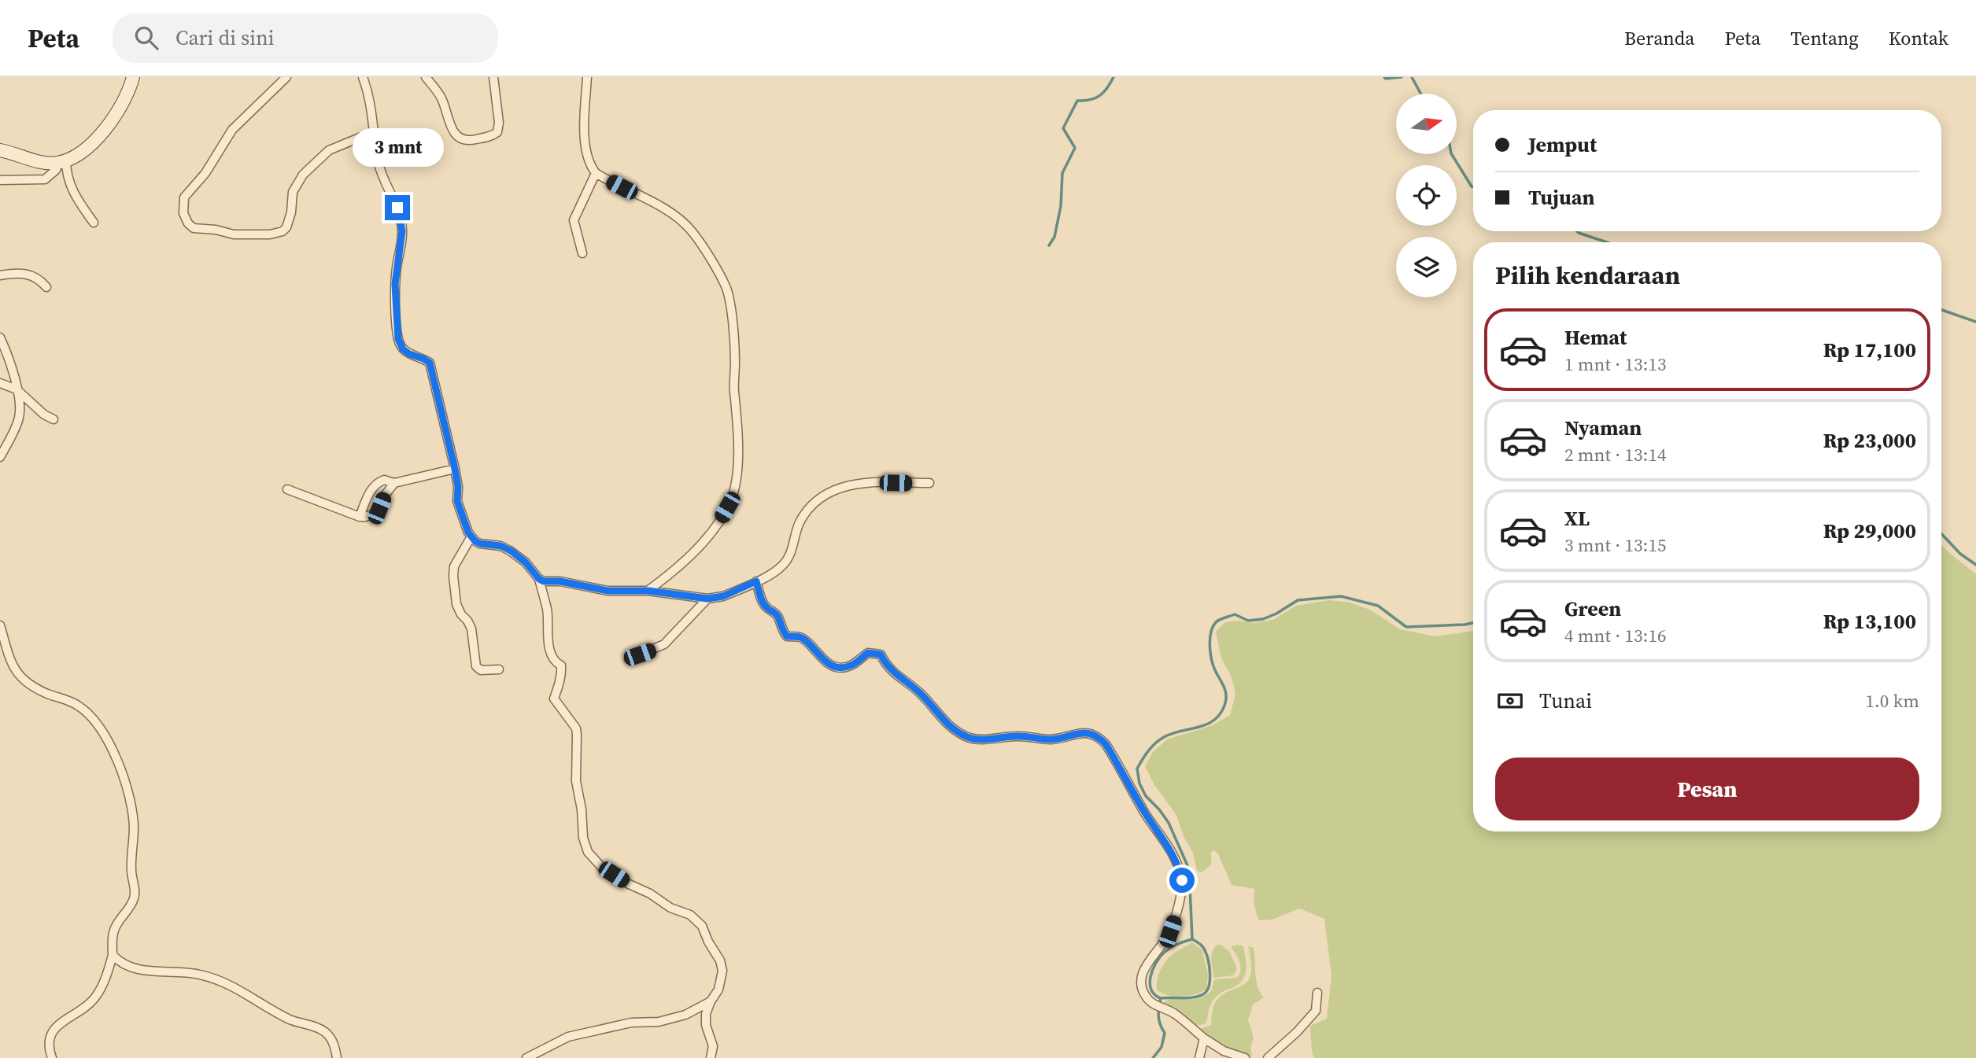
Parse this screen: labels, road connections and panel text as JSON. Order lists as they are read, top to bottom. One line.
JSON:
{"north":"right","page":{"header":"Peta","search":"Cari di sini","nav":["Beranda","Peta","Tentang","Kontak"],"banner":["Jemput","Tujuan"],"bubble":"3 mnt","heading":"Pilih kendaraan","list":[{"name":"Hemat","note":"1 mnt · 13:13","value":"Rp 17,100"},{"name":"Nyaman","note":"2 mnt · 13:14","value":"Rp 23,000"},{"name":"XL","note":"3 mnt · 13:15","value":"Rp 29,000"},{"name":"Green","note":"4 mnt · 13:16","value":"Rp 13,100"}],"pay":["Tunai","1.0 km"],"buttons":"Pesan"}}
